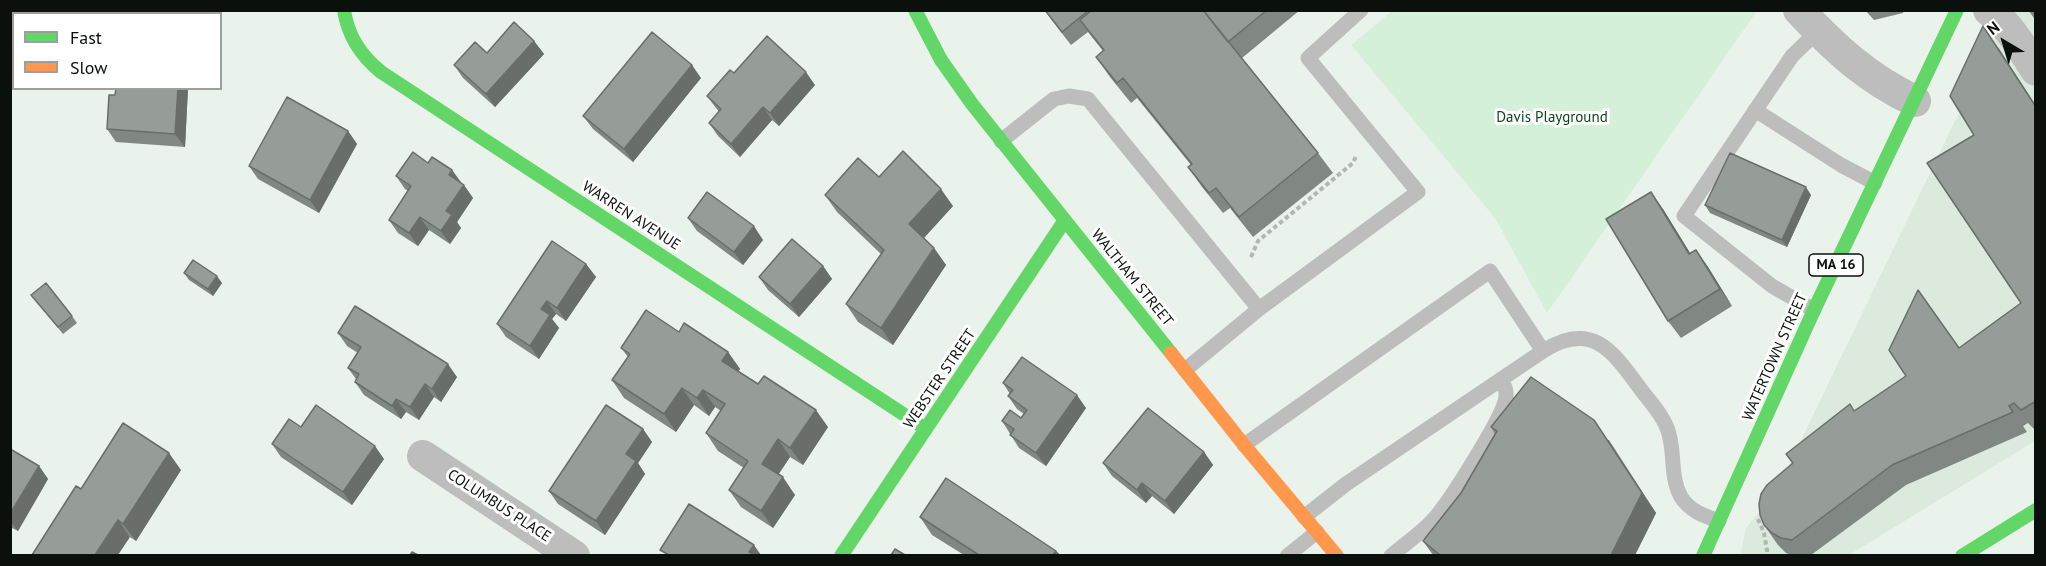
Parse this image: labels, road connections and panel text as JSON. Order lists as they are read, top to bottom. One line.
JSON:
{"streets":{"main road":["WARREN AVENUE","MA 16","WALTHAM STREET","WATERTOWN STREET","WEBSTER STREET"],"street":["COLUMBUS PLACE"]},"crossings":[["WARREN AVENUE","WEBSTER STREET"],["WALTHAM STREET","WEBSTER STREET"]],"parks":["Davis Playground"],"legend":["Fast","Slow"],"north":"top left"}
